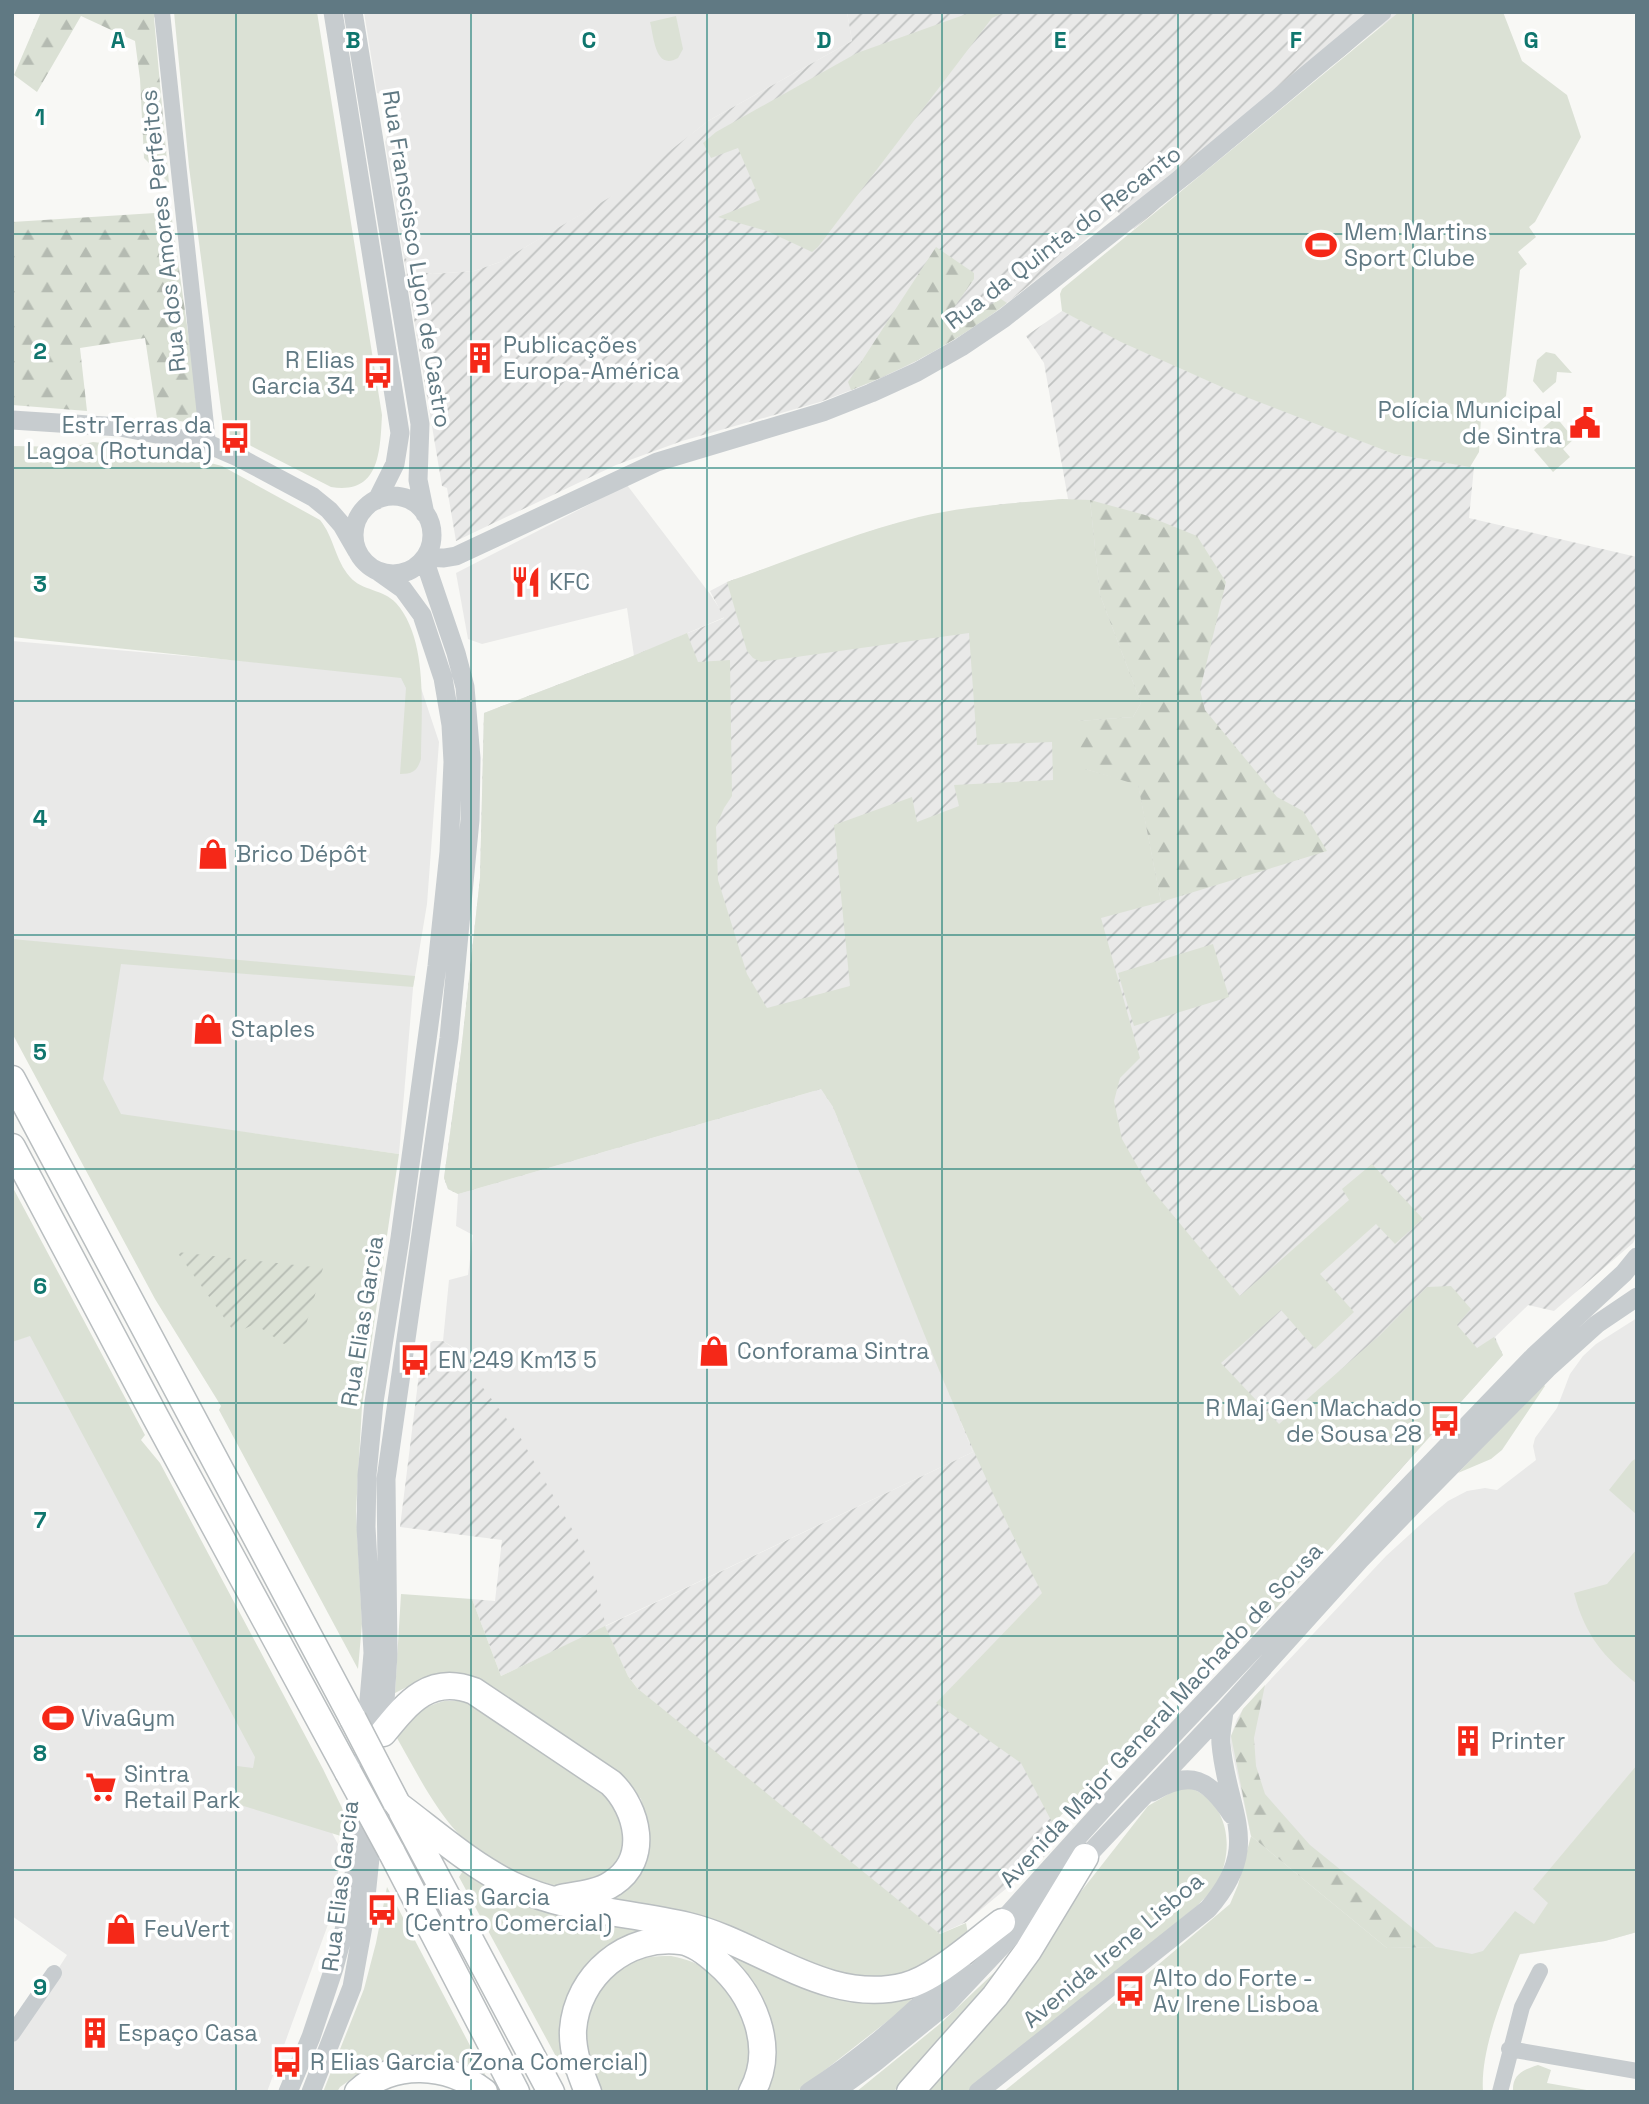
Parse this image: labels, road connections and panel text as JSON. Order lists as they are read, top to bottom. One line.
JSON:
{"streets":{"street":["Rua dos Amores Perfeitos","Rua da Quinta do Recanto","Rua Franscisco Lyon de Castro","Rua Elias Garcia","Avenida Major General Machado de Sousa","Avenida Irene Lisboa"]},"crossings":[["Rua da Quinta do Recanto","Rua Franscisco Lyon de Castro"],["Rua da Quinta do Recanto","Rua Elias Garcia"],["Rua Franscisco Lyon de Castro","Rua Elias Garcia"],["Avenida Major General Machado de Sousa","Avenida Irene Lisboa"]],"places":{"sports":["Mem Martins Sport Clube","VivaGym"],"building":["Publicações Europa-América","Printer","Espaço Casa"],"bus stop":["R Elias Garcia 34","Estr Terras da Lagoa (Rotunda)","EN 249 Km13 5","R Maj Gen Machado de Sousa 28","R Elias Garcia (Centro Comercial)","Alto do Forte - Av Irene Lisboa","R Elias Garcia (Zona Comercial)"],"public building":["Polícia Municipal de Sintra"],"restaurant":["KFC"],"shop":["Brico Dépôt","Staples","Conforama Sintra","FeuVert"],"supermarket":["Sintra Retail Park"]},"grid":{"columns":["A","B","C","D","E","F","G"],"rows":["1","2","3","4","5","6","7","8","9"]}}
